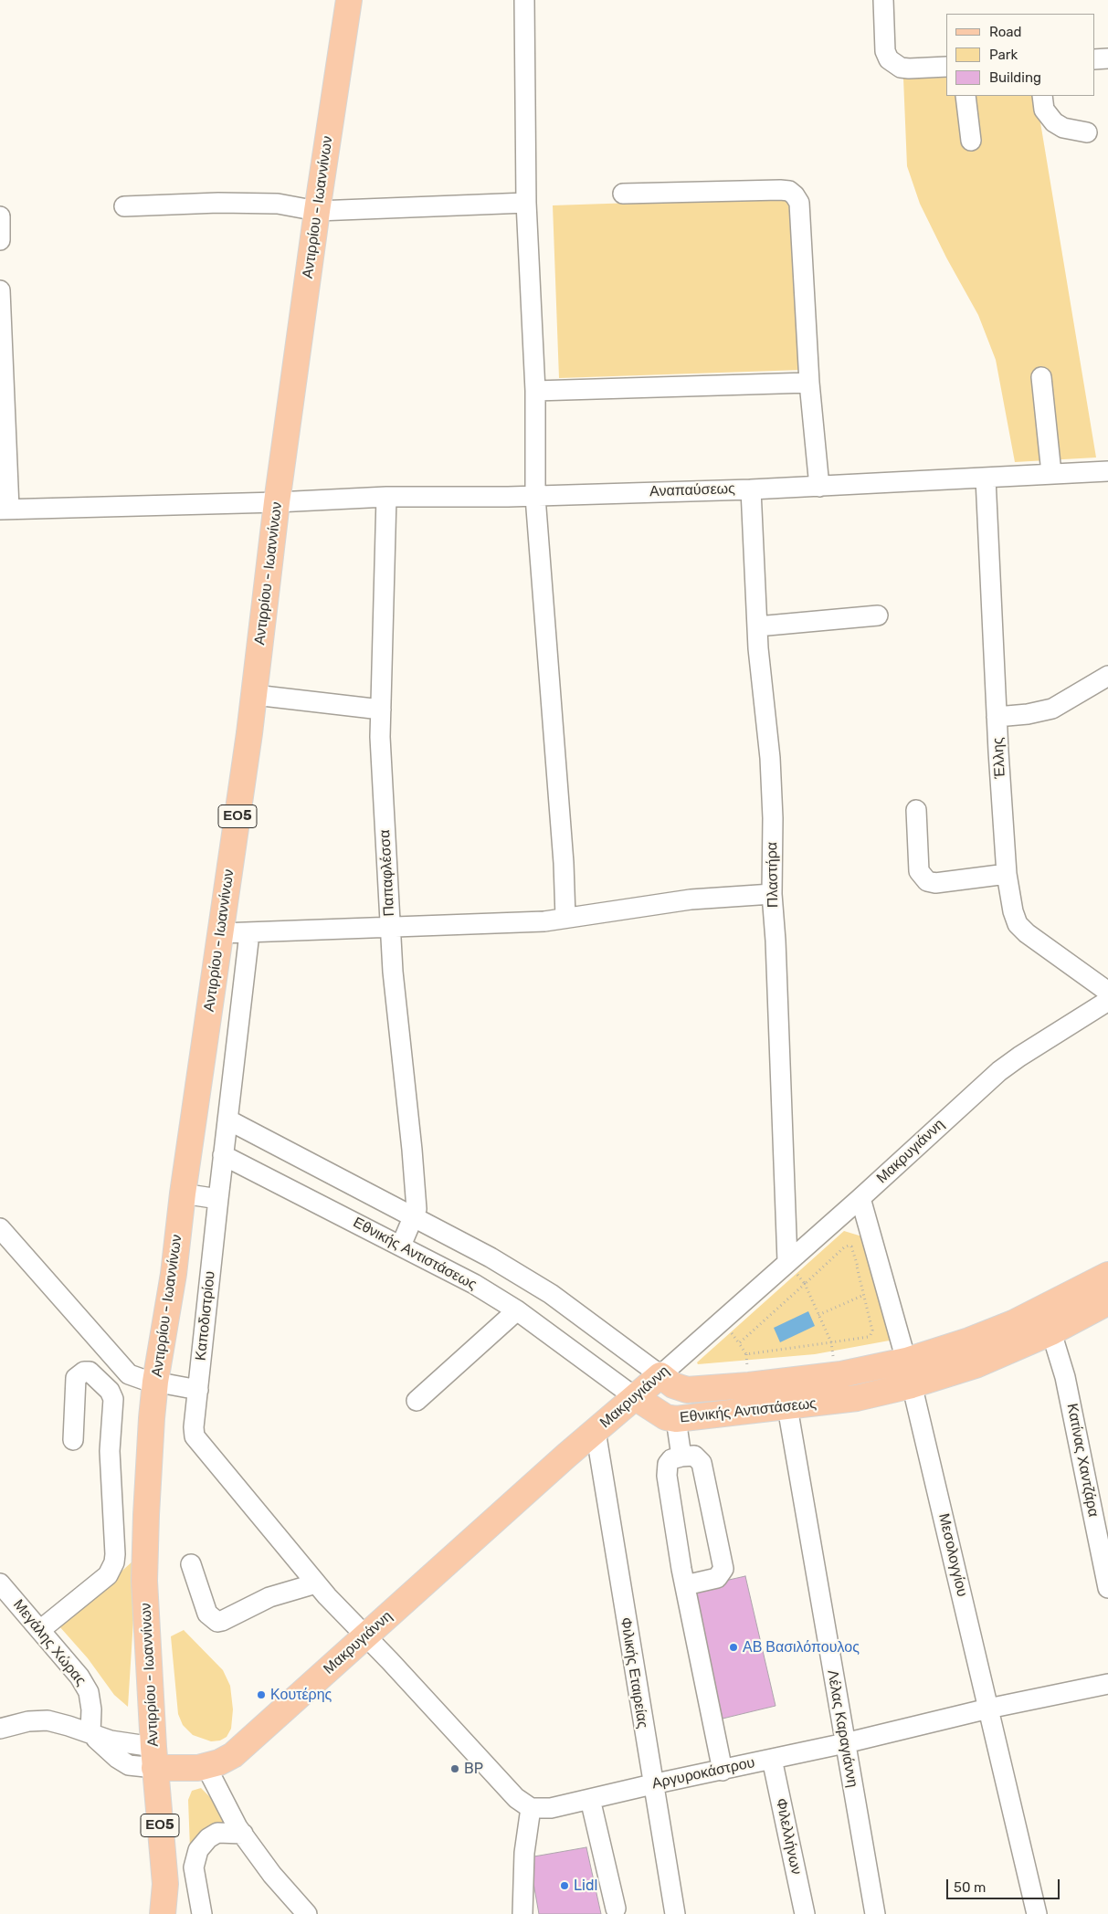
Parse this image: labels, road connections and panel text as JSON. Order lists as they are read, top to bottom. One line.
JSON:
{"streets":{"main road":["Αντιρρίου - Ιωαννίνων","ΕΟ5","Μακρυγιάννη","Εθνικής Αντιστάσεως"],"street":["Αναπαύσεως","Έλλης","Παπαφλέσσα","Πλαστήρα","Καποδιστρίου","Κατίνας Χαντζάρα","Μεσολογγίου","Μεγάλης Χώρας","Φιλικής Εταιρείας","Λέλας Καραγιάννη","Αργυροκάστρου","Φιλελλήνων"]},"crossings":[["Αντιρρίου - Ιωαννίνων","Αναπαύσεως"],["Αντιρρίου - Ιωαννίνων","Μακρυγιάννη"],["Αναπαύσεως","Έλλης"],["Αναπαύσεως","Παπαφλέσσα"],["Αναπαύσεως","Πλαστήρα"],["Παπαφλέσσα","Εθνικής Αντιστάσεως"],["Πλαστήρα","Μακρυγιάννη"],["Μακρυγιάννη","Εθνικής Αντιστάσεως"],["Μακρυγιάννη","Καποδιστρίου"],["Μακρυγιάννη","Μεσολογγίου"],["Μακρυγιάννη","Φιλικής Εταιρείας"],["Εθνικής Αντιστάσεως","Καποδιστρίου"],["Εθνικής Αντιστάσεως","Κατίνας Χαντζάρα"],["Εθνικής Αντιστάσεως","Μεσολογγίου"],["Εθνικής Αντιστάσεως","Λέλας Καραγιάννη"],["Μεσολογγίου","Αργυροκάστρου"],["Φιλικής Εταιρείας","Αργυροκάστρου"],["Λέλας Καραγιάννη","Αργυροκάστρου"],["Αργυροκάστρου","Φιλελλήνων"]],"places":["ΑΒ Βασιλόπουλος","Κουτέρης","BP","Lidl"],"legend":["Road","Park","Building"],"scale_bar":"50 m"}
